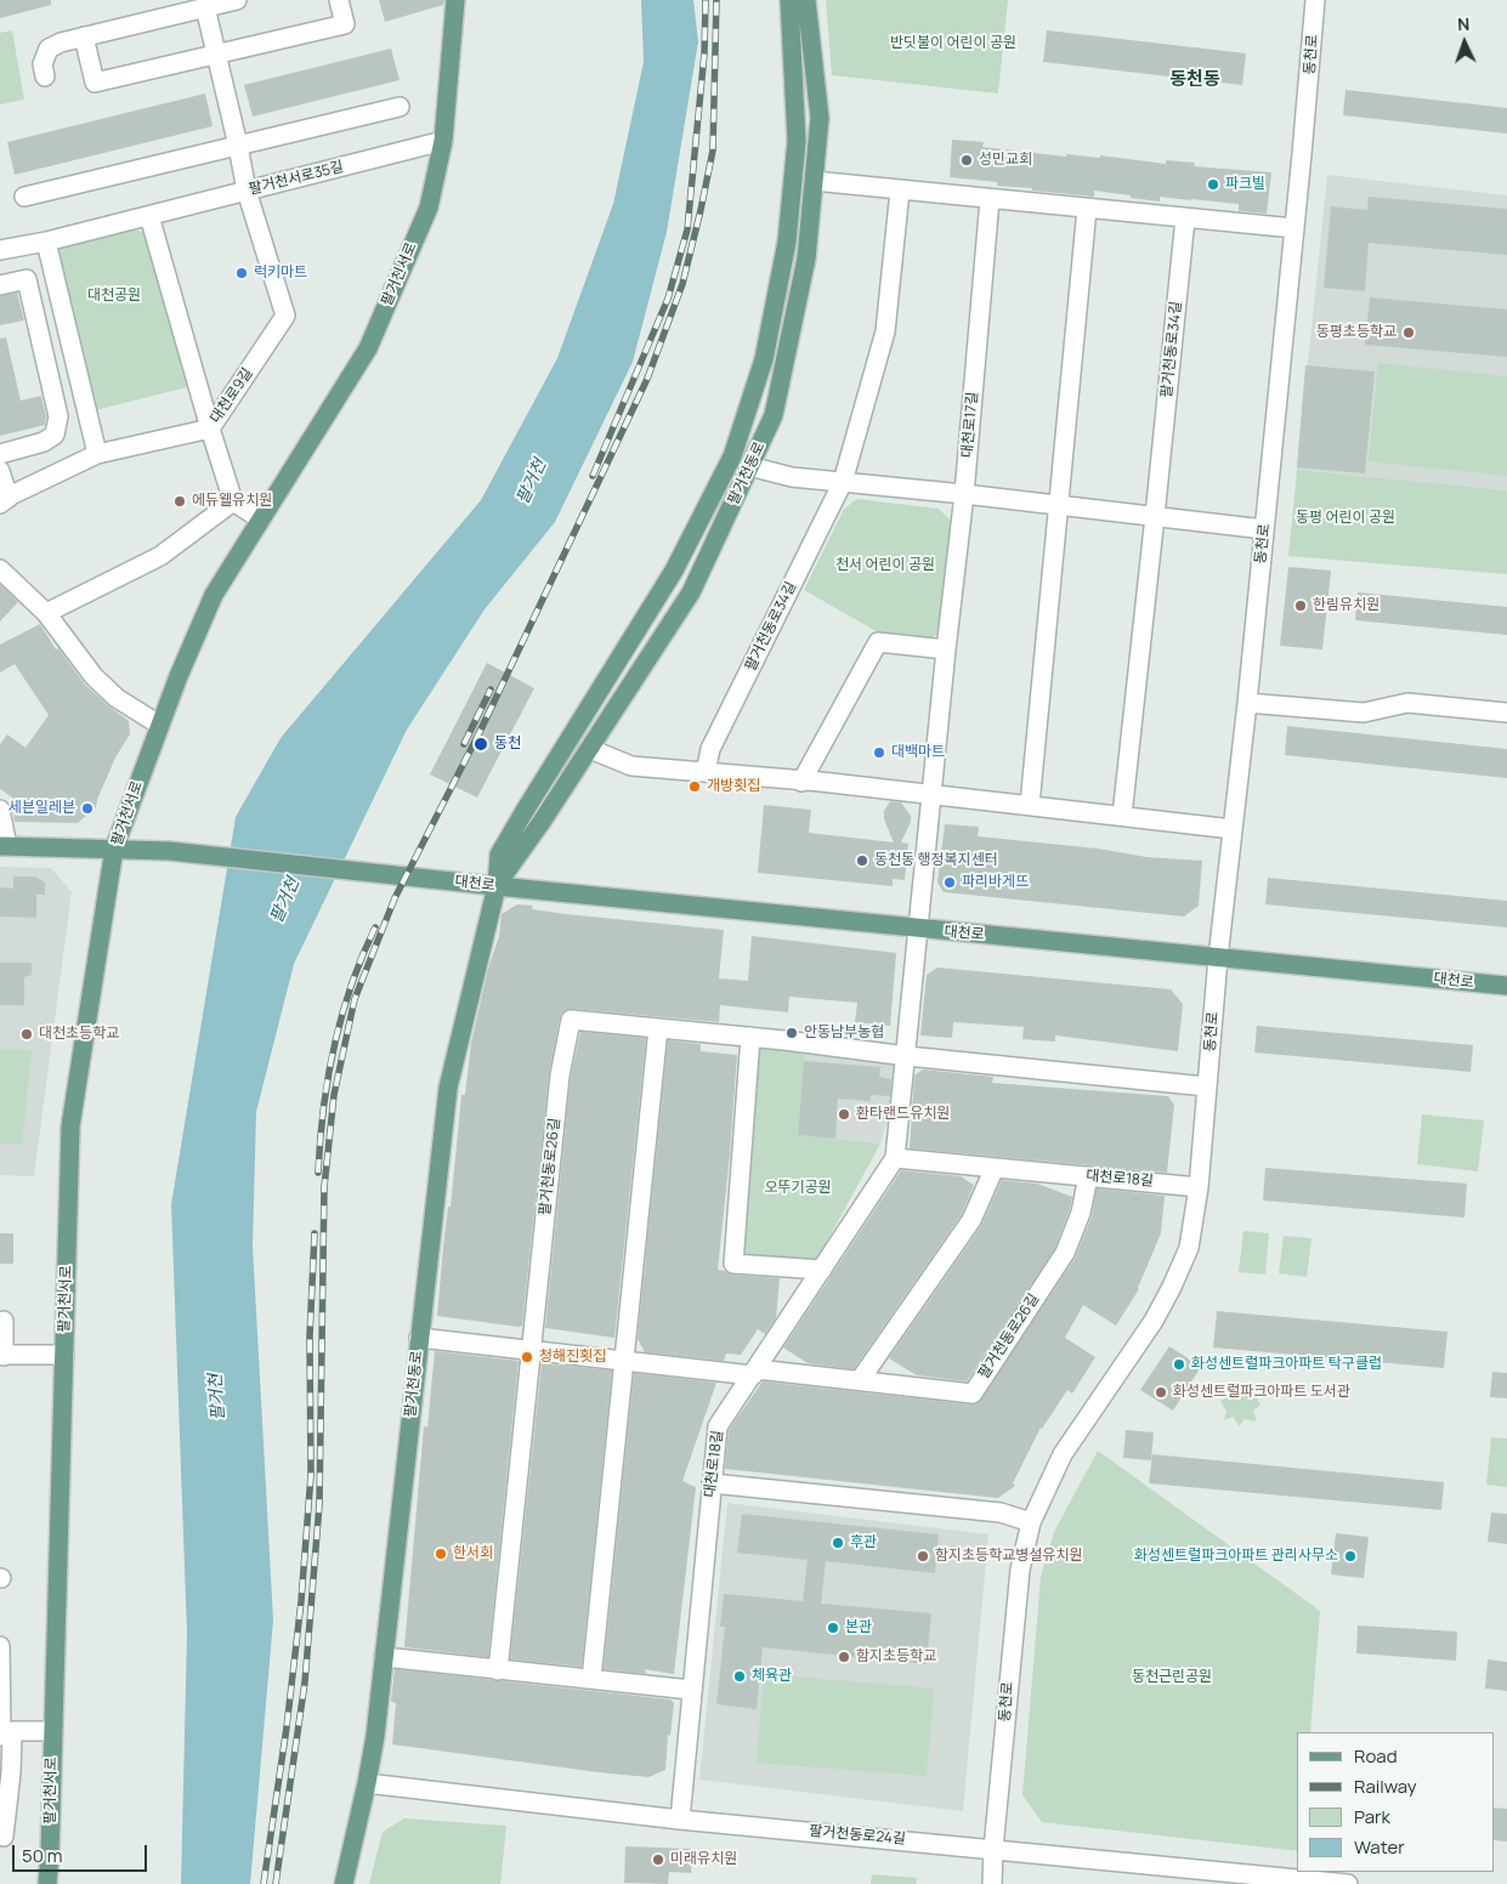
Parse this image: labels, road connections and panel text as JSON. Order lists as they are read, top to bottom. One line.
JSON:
{"streets":{"main road":["팔거천서로","팔거천동로","대천로"],"street":["동천로","팔거천서로35길","팔거천동로34길","대천로9길","대천로17길","팔거천동로26길","대천로18길","팔거천동로24길"]},"crossings":[["동천로","대천로"],["동천로","대천로18길"],["동천로","팔거천동로24길"],["팔거천서로35길","팔거천서로"],["팔거천서로35길","대천로9길"],["팔거천서로","대천로"],["대천로17길","대천로"],["대천로17길","대천로18길"],["팔거천동로","대천로"],["팔거천동로","팔거천동로26길"],["팔거천동로","팔거천동로24길"],["대천로","대천로18길"],["팔거천동로26길","대천로18길"],["대천로18길","팔거천동로24길"]],"districts":["동천동"],"water":["팔거천"],"parks":["반딧불이 어린이 공원","대천공원","동평 어린이 공원","천서 어린이 공원","오뚜기공원","동천근린공원"],"places":["성민교회","파크빌","럭키마트","동평초등학교","에듀웰유치원","한림유치원","동천","대백마트","개방횟집","세븐일레븐","동천동 행정복지센터","파리바게뜨","안동남부농협","대천초등학교","환타랜드유치원","청해진횟집","화성센트럴파크아파트 탁구클럽","화성센트럴파크아파트 도서관","후관","한서회","함지초등학교병설유치원","화성센트럴파크아파트 관리사무소","본관","함지초등학교","체육관","미래유치원"],"legend":["Road","Railway","Park","Water"],"scale_bar":"50 m","north":"top"}
